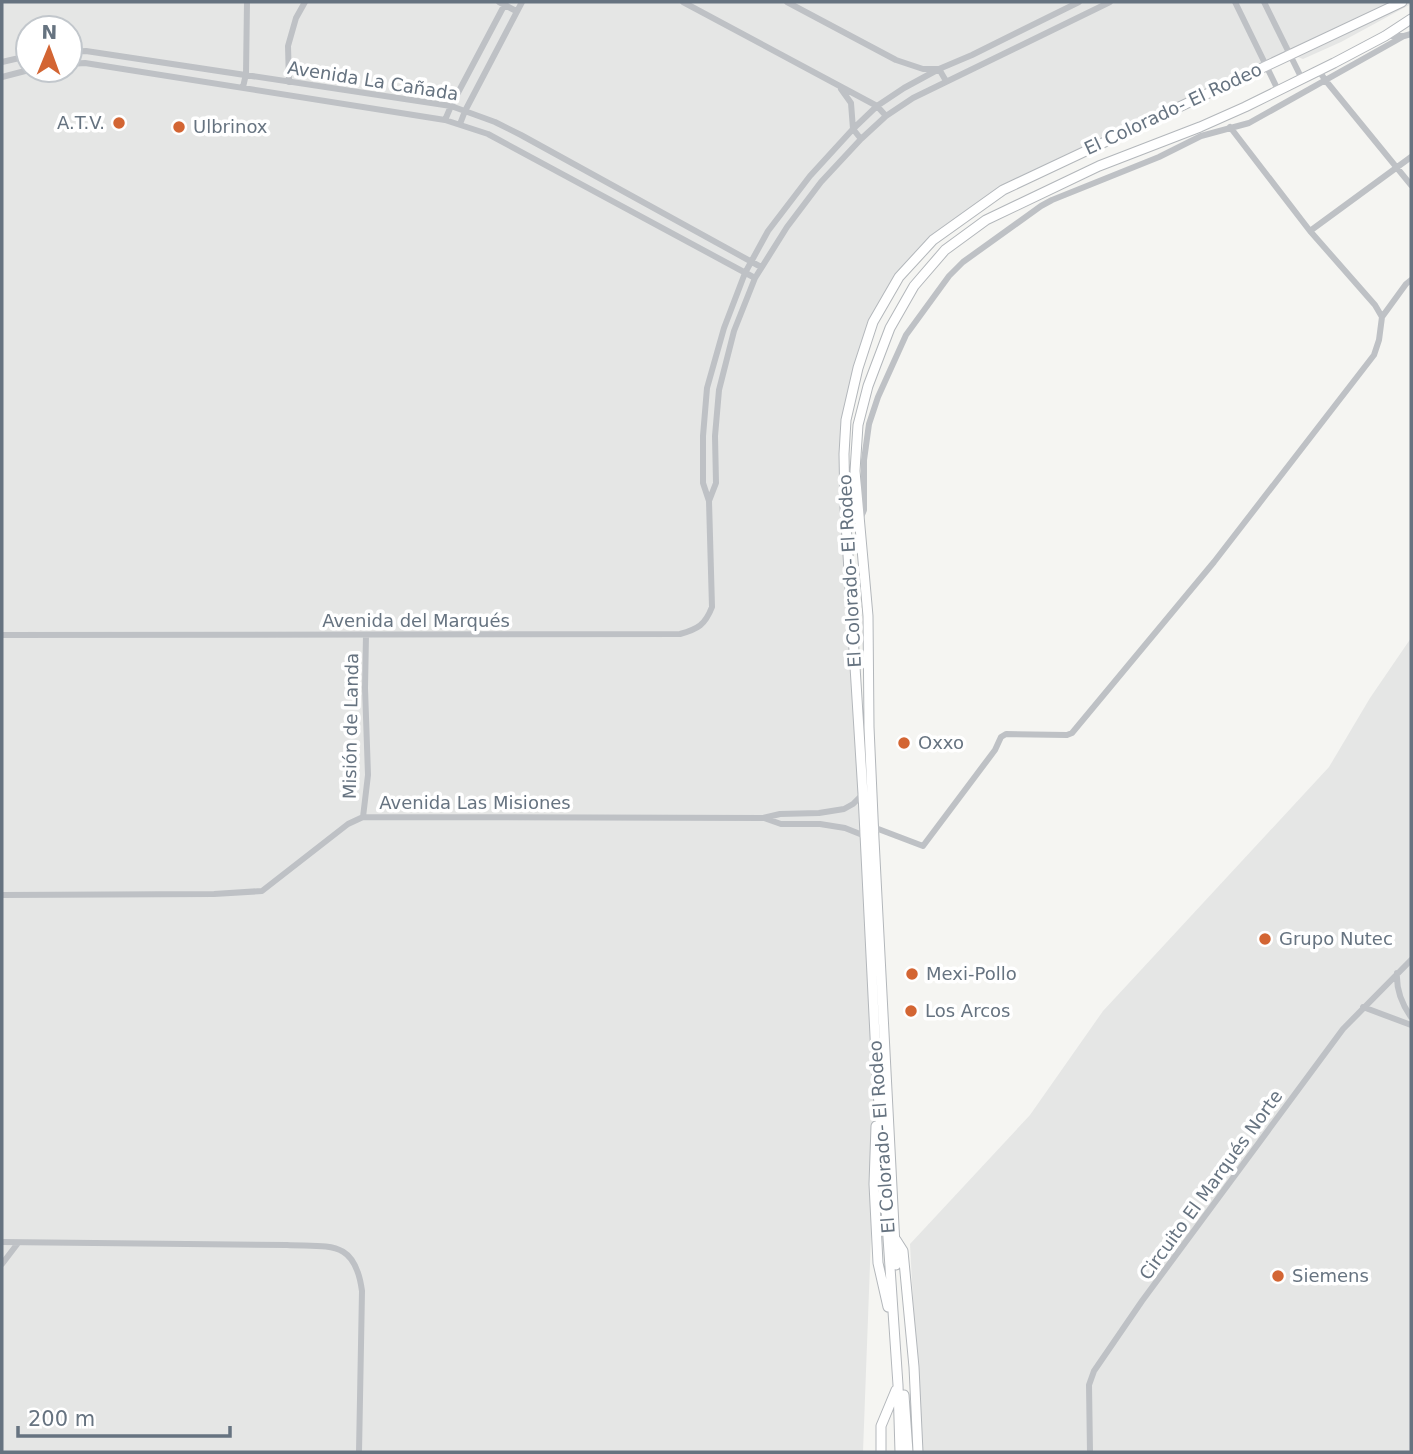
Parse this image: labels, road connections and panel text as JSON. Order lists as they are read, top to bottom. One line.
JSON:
{"streets":{"main road":["El Colorado- El Rodeo"],"street":["Avenida La Cañada","Avenida del Marqués","Misión de Landa","Avenida Las Misiones","Circuito El Marqués Norte"]},"crossings":[["Avenida La Cañada","Avenida del Marqués"],["El Colorado- El Rodeo","Avenida Las Misiones"],["Avenida del Marqués","Misión de Landa"],["Misión de Landa","Avenida Las Misiones"]],"places":["A.T.V.","Ulbrinox","Oxxo","Grupo Nutec","Mexi-Pollo","Los Arcos","Siemens"],"scale_bar":"200 m","north":"top"}
